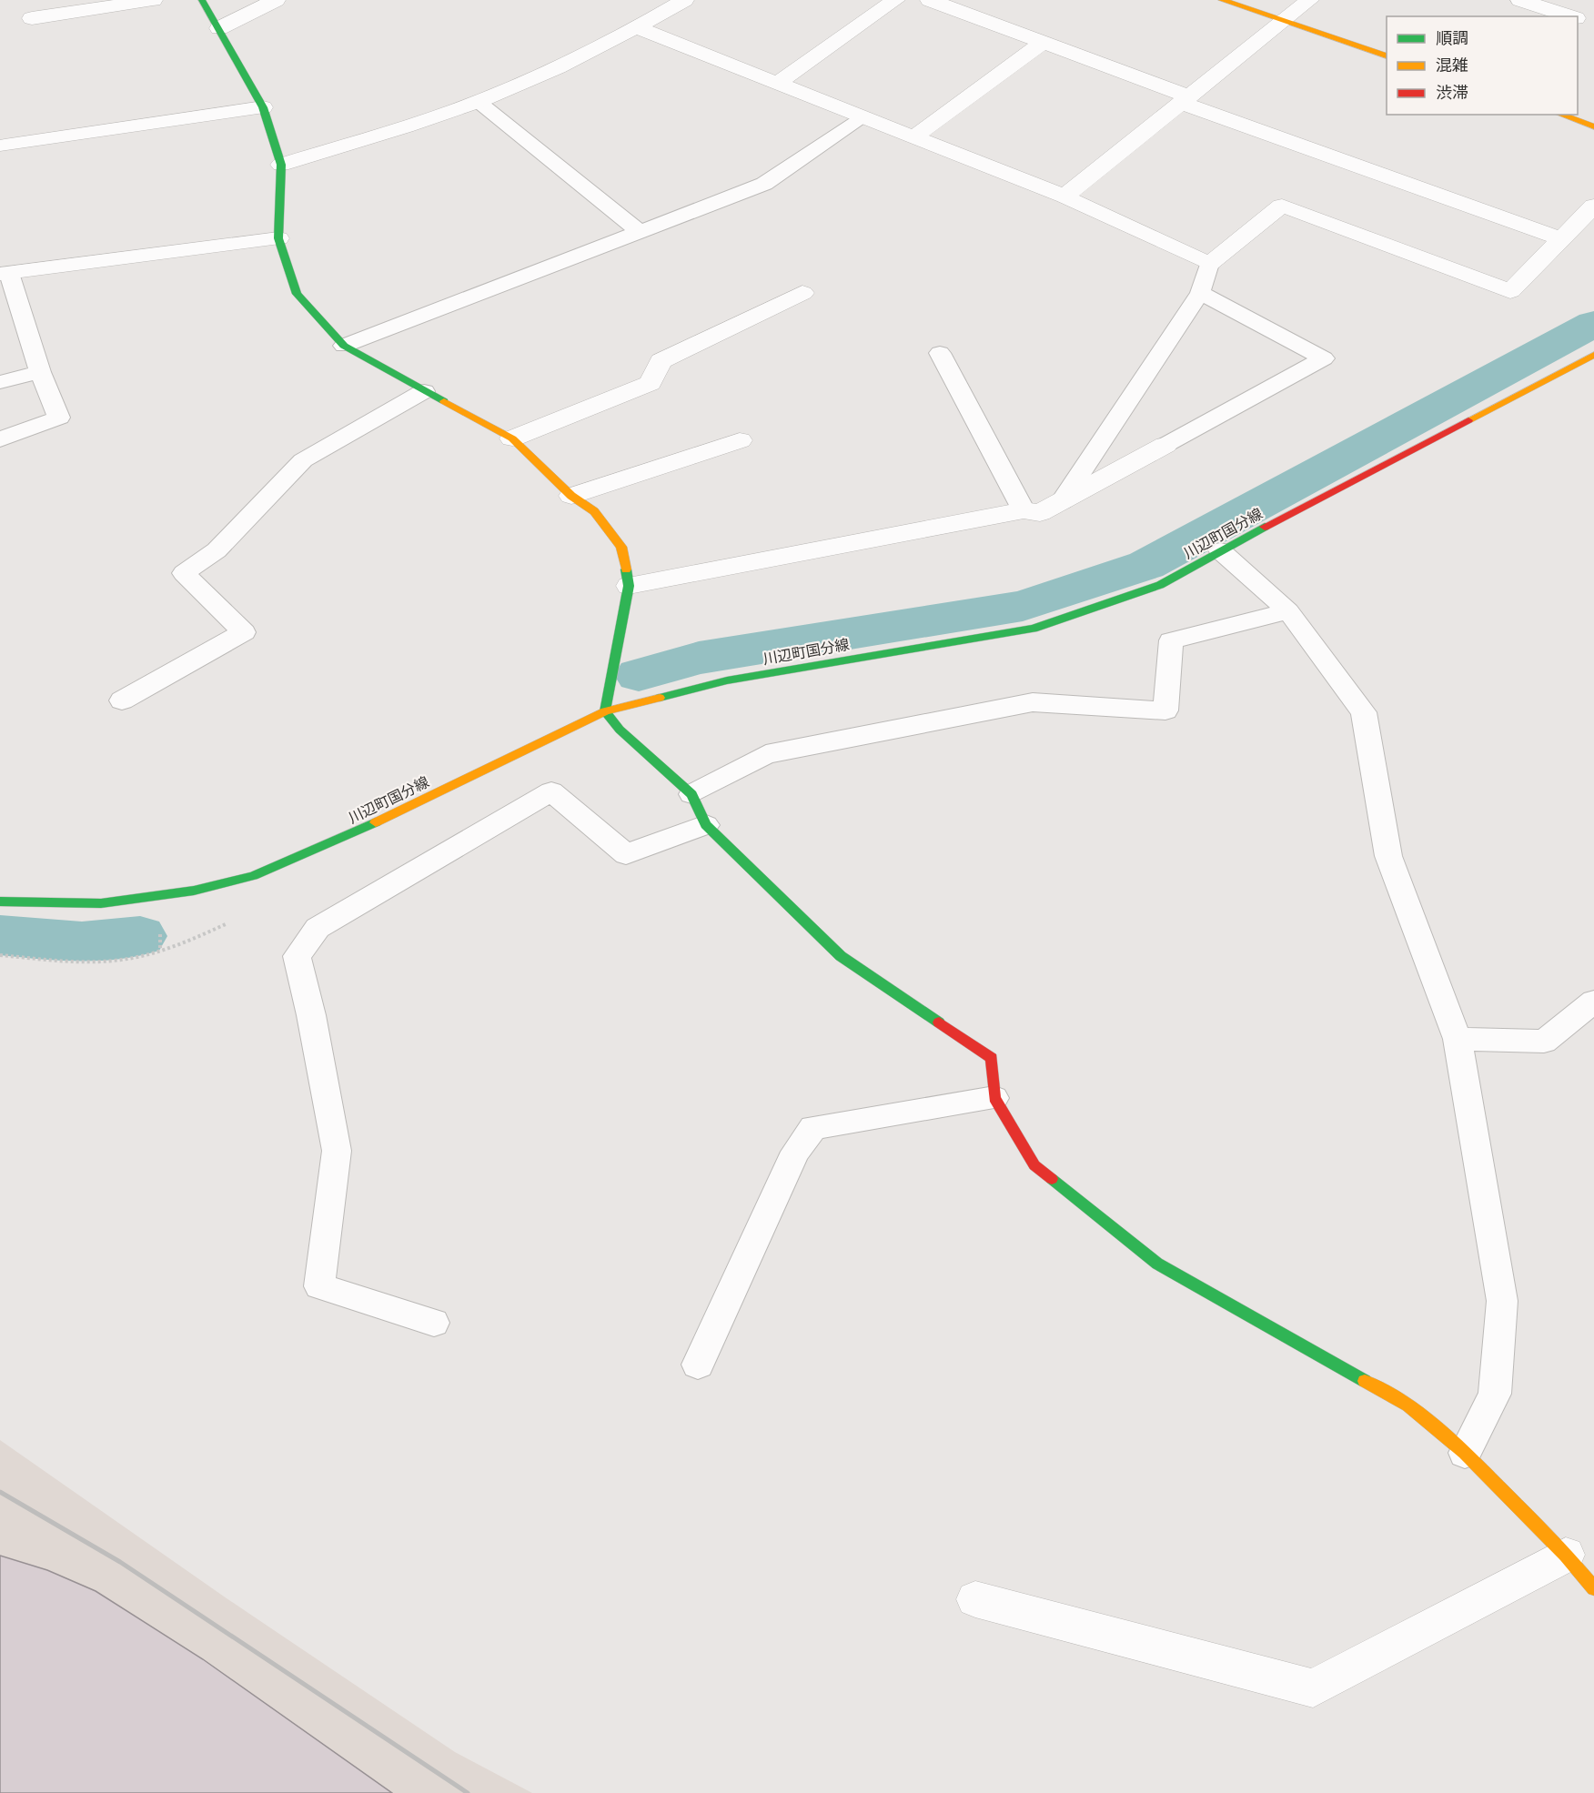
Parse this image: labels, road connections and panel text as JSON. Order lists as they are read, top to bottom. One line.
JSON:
{"streets":{"street":["川辺町国分線"]},"legend":["順調","混雑","渋滞"]}
